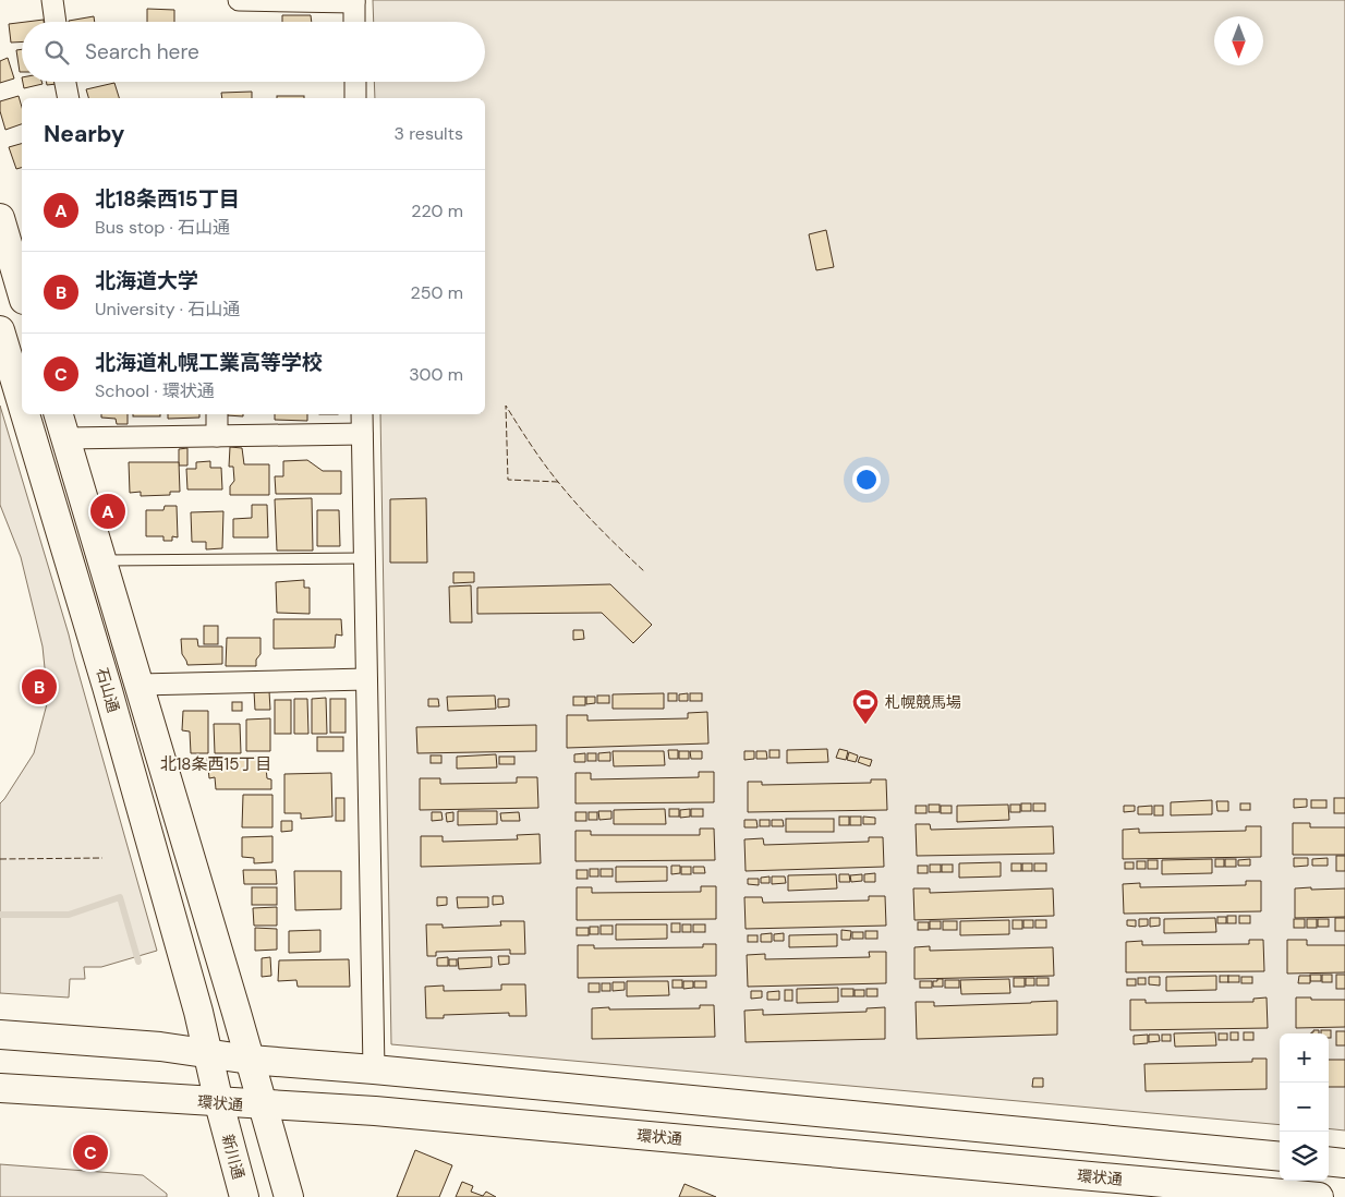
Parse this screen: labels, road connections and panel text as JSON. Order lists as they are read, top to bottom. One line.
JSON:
{"streets":{"main road":["石山通","環状通","新川通"]},"crossings":[["石山通","新川通"],["環状通","新川通"]],"districts":["北18条西15丁目"],"places":{"sports":["札幌競馬場"]},"north":"bottom","page":{"search":"Search here","heading":["Nearby","3 results"],"list":[{"mark":"A","name":"北18条西15丁目","note":"Bus stop · 石山通","value":"220 m"},{"mark":"B","name":"北海道大学","note":"University · 石山通","value":"250 m"},{"mark":"C","name":"北海道札幌工業高等学校","note":"School · 環状通","value":"300 m"}],"pins":["A","B","C"],"map_buttons":["+","−"]}}
